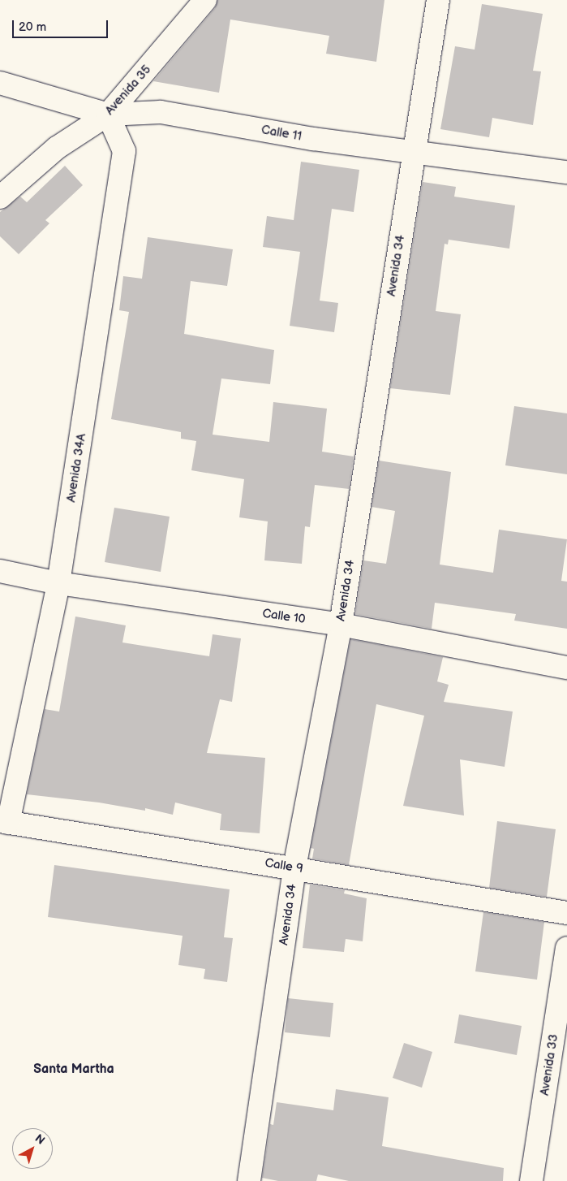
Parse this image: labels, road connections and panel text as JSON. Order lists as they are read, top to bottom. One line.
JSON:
{"streets":{"street":["Avenida 35","Calle 11","Avenida 34","Avenida 34A","Calle 10","Calle 9","Avenida 33"]},"crossings":[["Avenida 35","Calle 11"],["Avenida 35","Avenida 34A"],["Calle 11","Avenida 34"],["Calle 11","Avenida 34A"],["Avenida 34","Calle 10"],["Avenida 34","Calle 9"],["Avenida 34A","Calle 10"],["Avenida 34A","Calle 9"]],"districts":["Santa Martha"],"scale_bar":"20 m","north":"top right"}
